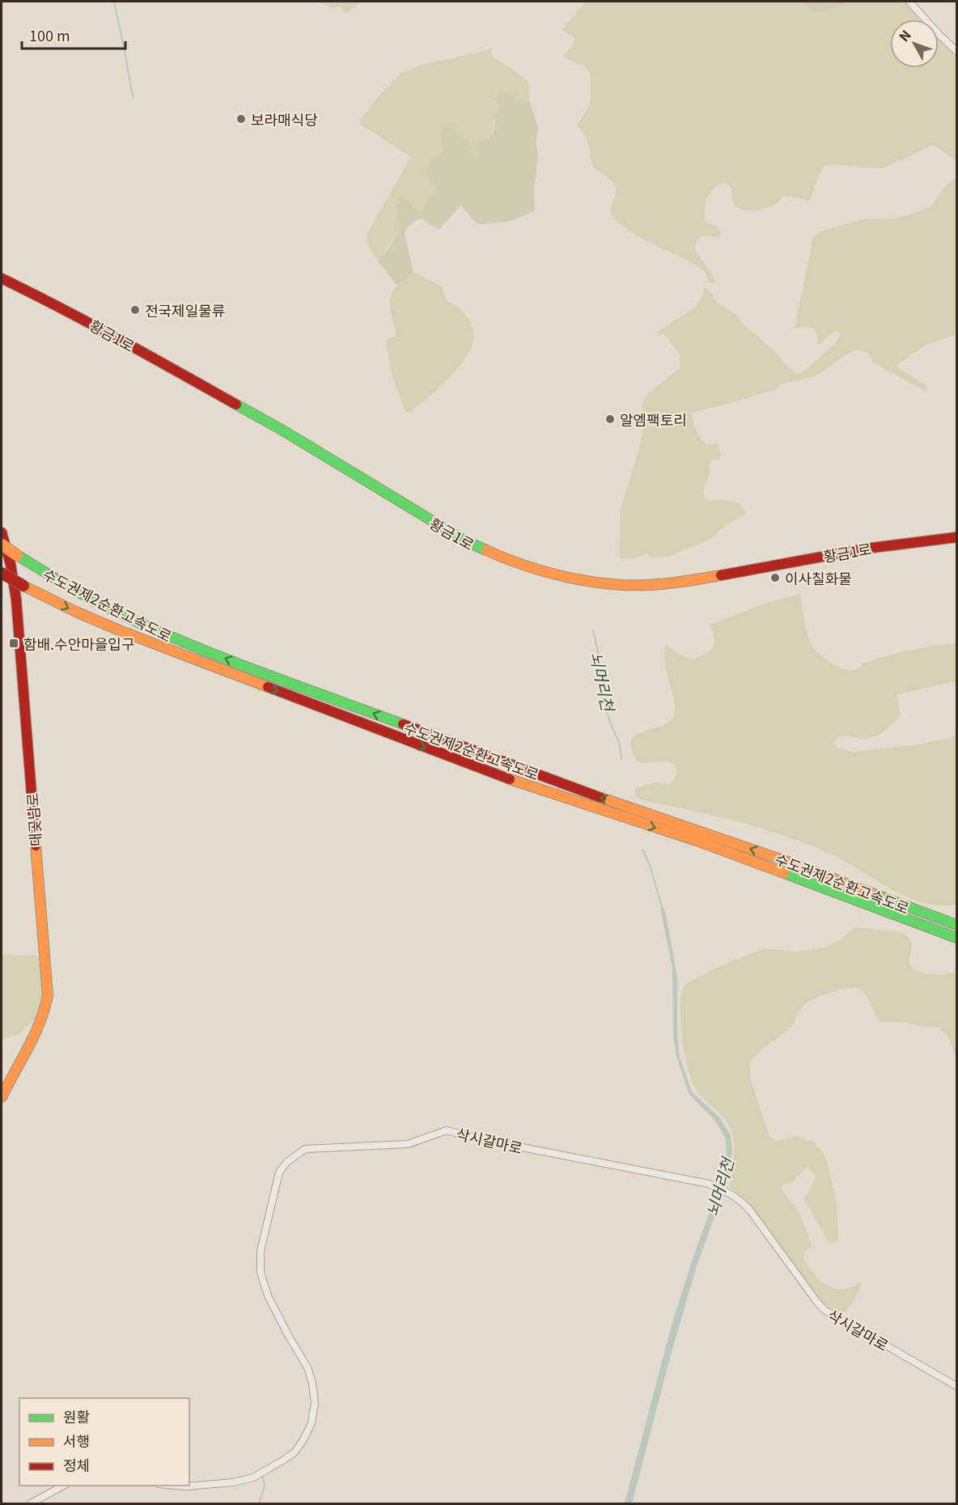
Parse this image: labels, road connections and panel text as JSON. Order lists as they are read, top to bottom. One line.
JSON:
{"streets":{"main road":["황금1로","수도권제2순환고속도로","대곶남로"],"street":["삭시갈마로"]},"water":["뇌머리천"],"places":{"other":["보라매식당","전국제일물류","알엠팩토리","이사칠화물"],"transit":["함배.수안마을입구"]},"legend":["원활","서행","정체"],"scale_bar":"100 m","north":"top left"}
